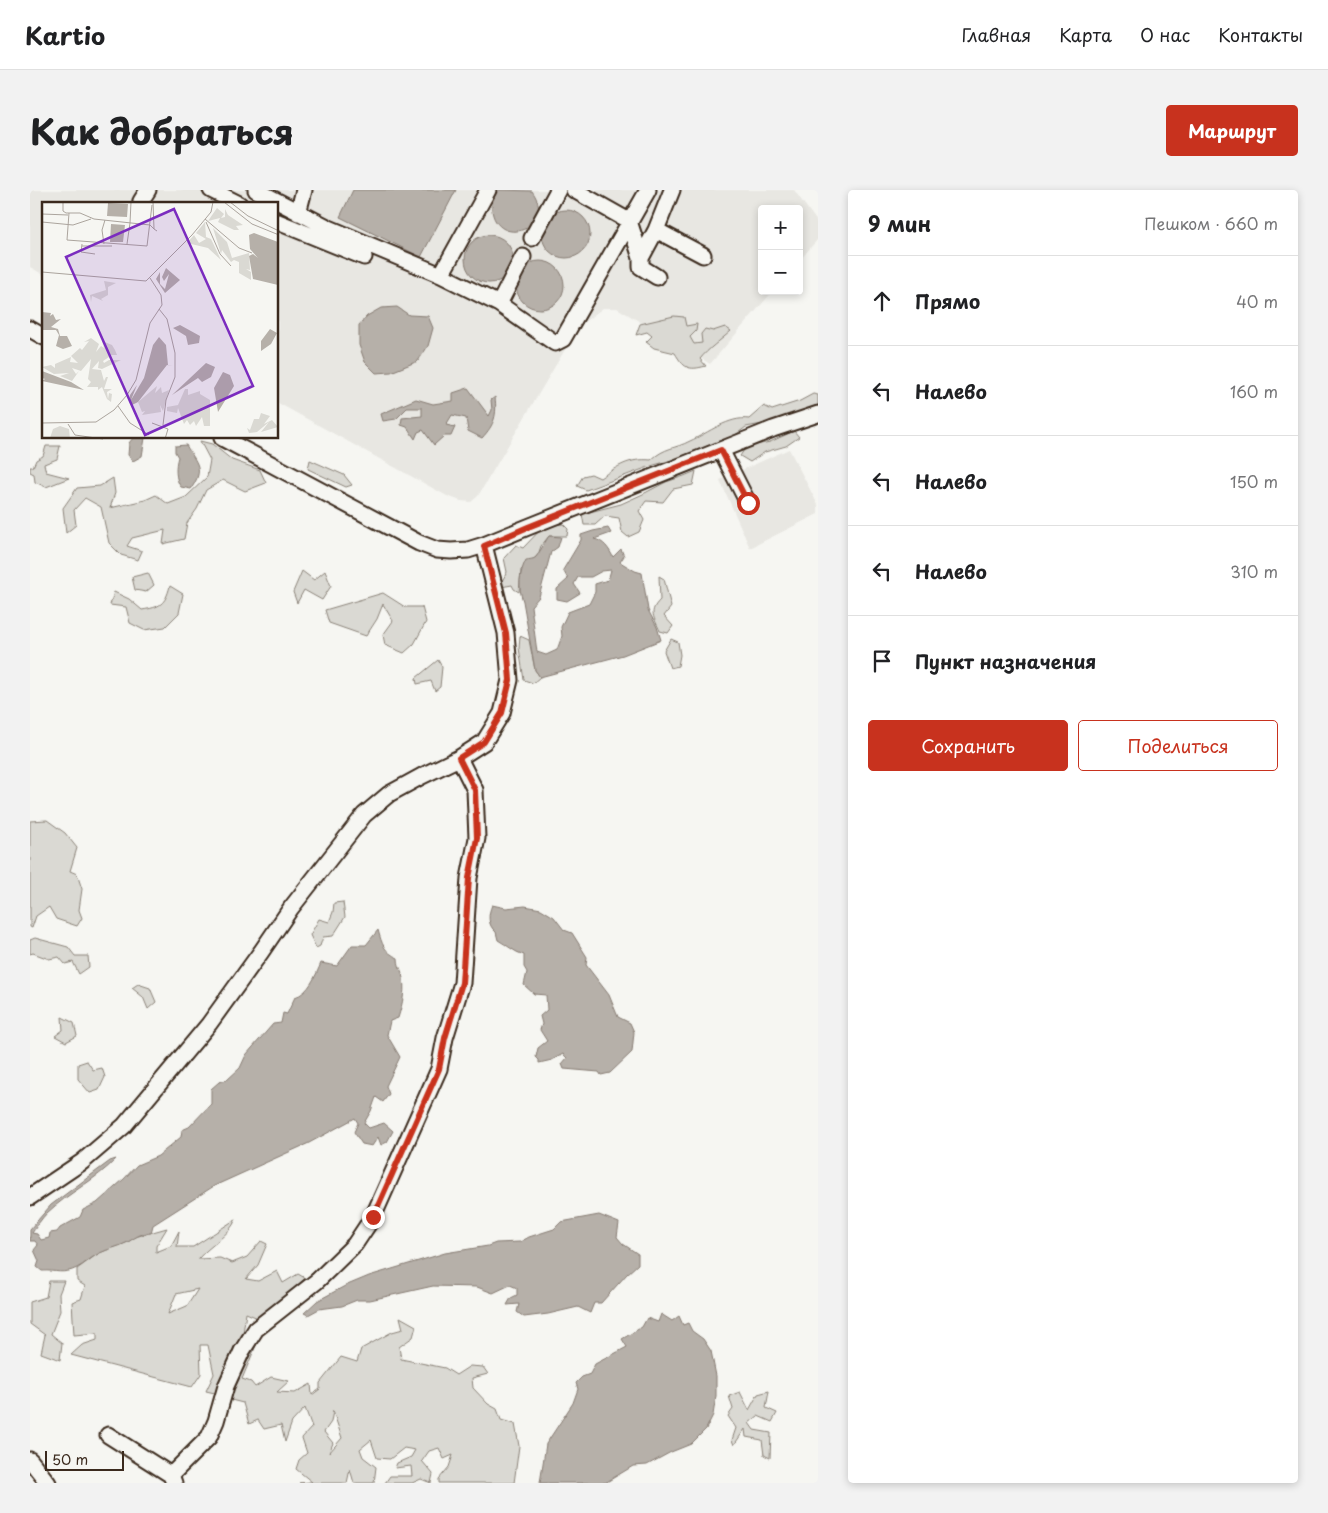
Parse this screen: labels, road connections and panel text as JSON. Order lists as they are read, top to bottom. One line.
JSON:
{"scale_bar":"50 m","page":{"header":"Kartio","nav":["Главная","Карта","О нас","Контакты"],"title":"Как добраться","buttons":["Маршрут",["Сохранить","Поделиться"]],"heading":["9 мин","Пешком · 660 m"],"map_buttons":["+","−"],"list":[["Прямо","40 m"],["Налево","160 m"],["Налево","150 m"],["Налево","310 m"],"Пункт назначения"],"scale":"50 m"}}
